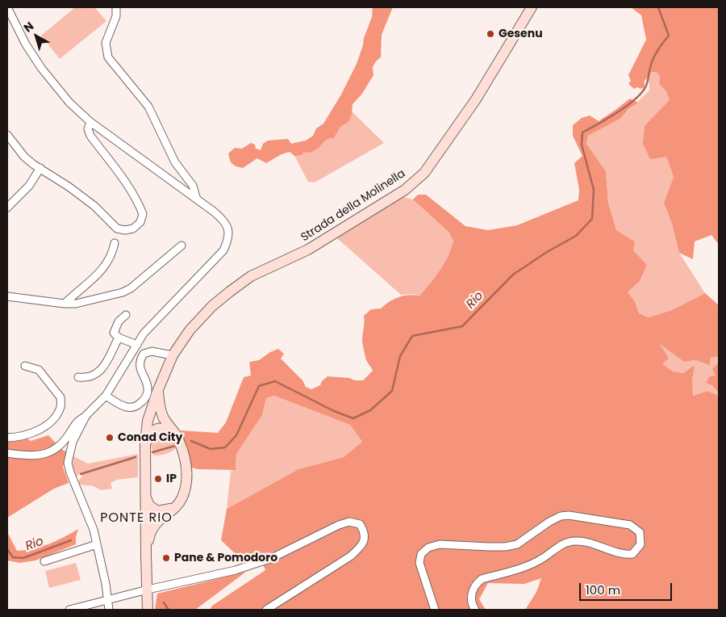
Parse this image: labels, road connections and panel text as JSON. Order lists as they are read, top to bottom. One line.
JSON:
{"streets":{"main road":["Strada della Molinella"]},"districts":["PONTE RIO"],"water":["Rio"],"places":["Gesenu","Conad City","IP","Pane & Pomodoro"],"scale_bar":"100 m","north":"top left"}
